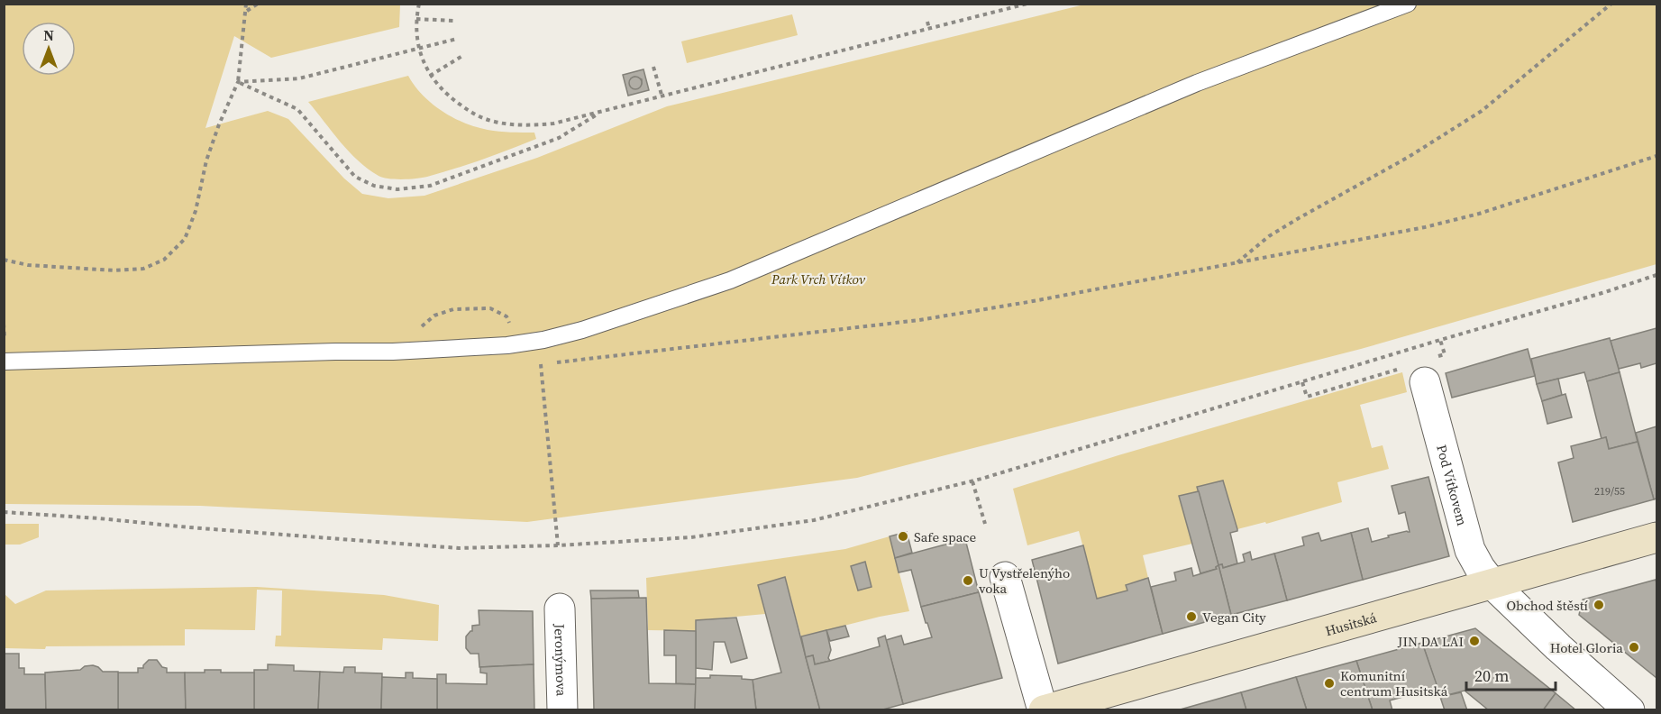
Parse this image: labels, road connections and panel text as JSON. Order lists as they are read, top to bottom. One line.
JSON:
{"streets":{"main road":["Husitská"],"street":["Pod Vítkovem","Jeronýmova"]},"crossings":[["Pod Vítkovem","Husitská"]],"parks":["Park Vrch Vítkov"],"places":["Safe space","U Vystřelenýho voka","Obchod štěstí","Vegan City","JIN DA LAI","Hotel Gloria","Komunitní centrum Husitská"],"house_numbers":["219/55"],"scale_bar":"20 m","north":"top"}
